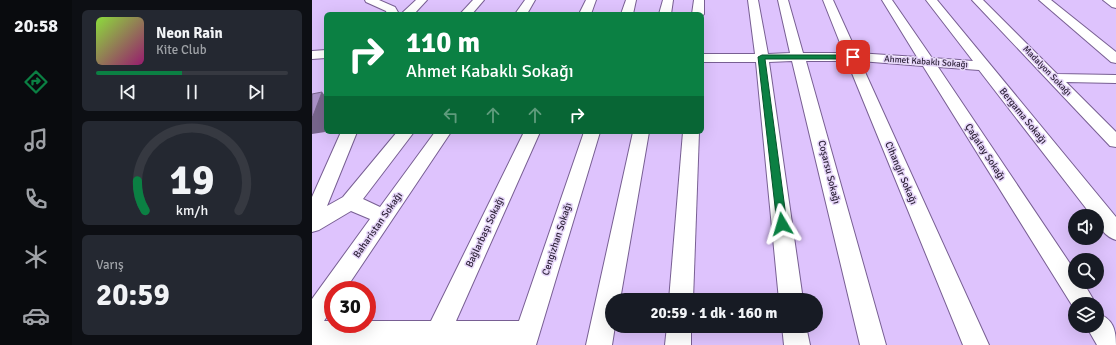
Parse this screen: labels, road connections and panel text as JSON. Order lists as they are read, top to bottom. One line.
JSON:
{"streets":{"street":["Ahmet Kabaklı Sokağı","Madalyon Sokağı","Bergama Sokağı","Çağatay Sokağı","Coşarsu Sokağı","Cihangir Sokağı","Baharistan Sokağı","Bağlarbaşı Sokağı","Cengizhan Sokağı"]},"crossings":[["Ahmet Kabaklı Sokağı","Bergama Sokağı"],["Ahmet Kabaklı Sokağı","Çağatay Sokağı"],["Ahmet Kabaklı Sokağı","Coşarsu Sokağı"],["Ahmet Kabaklı Sokağı","Cihangir Sokağı"]],"page":{"tabs":"20:58","turn":["110 m","Ahmet Kabaklı Sokağı"],"song":["Neon Rain","Kite Club"],"tile":["Varış","20:59"],"limit":"30","trip":"20:59 · 1 dk · 160 m","gauge":["19","km/h"]}}
